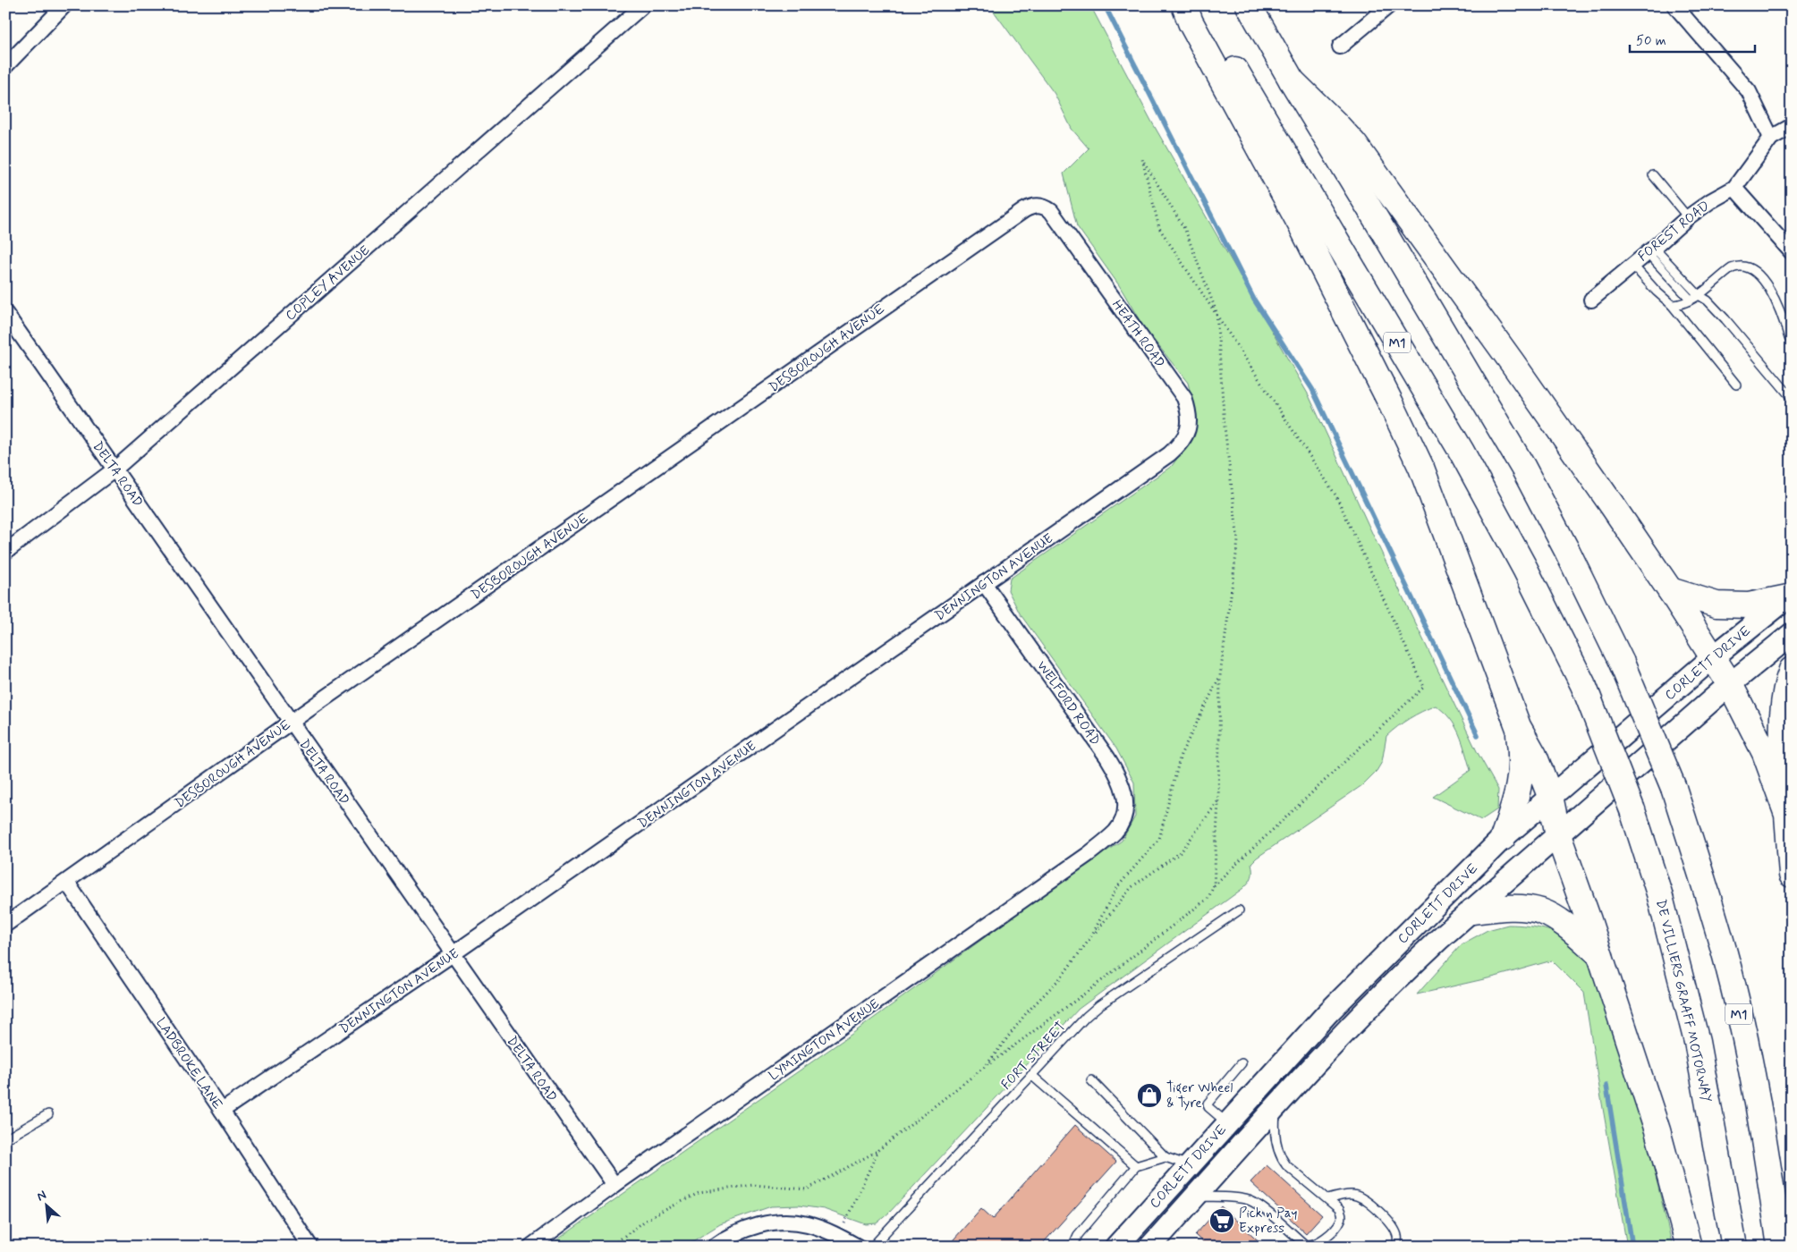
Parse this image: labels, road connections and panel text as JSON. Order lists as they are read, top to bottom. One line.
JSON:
{"streets":{"highway":["M1","DE VILLIERS GRAAFF MOTORWAY"],"main road":["CORLETT DRIVE"],"street":["FOREST ROAD","COPLEY AVENUE","HEATH ROAD","DESBOROUGH AVENUE","DELTA ROAD","DENNINGTON AVENUE","WELFORD ROAD","LYMINGTON AVENUE","LADBROKE LANE"],"lane":["FORT STREET"]},"crossings":[["COPLEY AVENUE","DELTA ROAD"],["HEATH ROAD","DESBOROUGH AVENUE"],["HEATH ROAD","DENNINGTON AVENUE"],["DESBOROUGH AVENUE","DELTA ROAD"],["DESBOROUGH AVENUE","LADBROKE LANE"],["DELTA ROAD","DENNINGTON AVENUE"],["DELTA ROAD","LYMINGTON AVENUE"],["DENNINGTON AVENUE","WELFORD ROAD"],["DENNINGTON AVENUE","LADBROKE LANE"],["WELFORD ROAD","LYMINGTON AVENUE"]],"places":{"shop":["Tiger Wheel & Tyre"],"supermarket":["Pick n Pay Express"]},"scale_bar":"50 m","north":"top left"}
